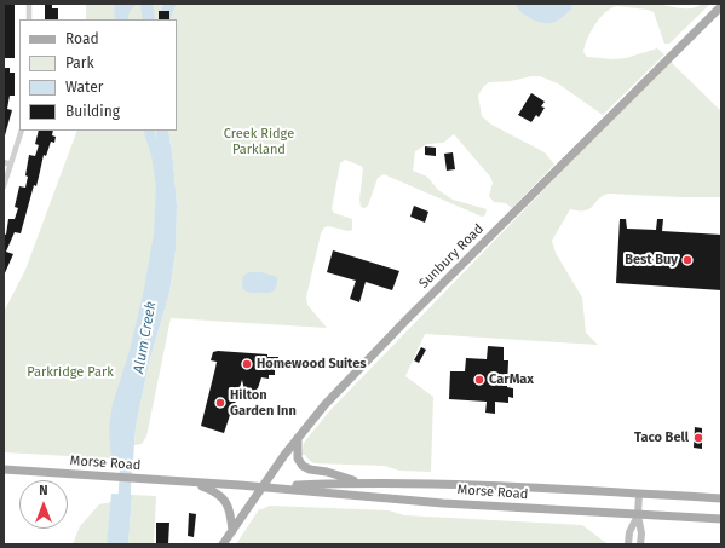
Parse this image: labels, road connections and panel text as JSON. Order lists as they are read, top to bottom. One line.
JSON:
{"streets":{"main road":["Sunbury Road","Morse Road"]},"crossings":[["Sunbury Road","Morse Road"]],"water":["Alum Creek"],"parks":["Creek Ridge Parkland","Parkridge Park"],"places":["Best Buy","Homewood Suites","CarMax","Hilton Garden Inn","Taco Bell"],"legend":["Road","Park","Water","Building"],"north":"top"}
